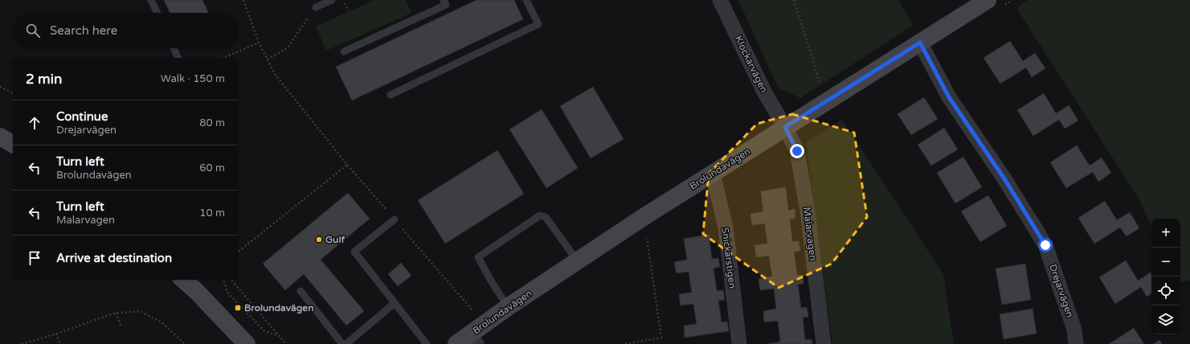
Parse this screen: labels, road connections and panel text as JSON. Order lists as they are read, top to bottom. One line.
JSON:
{"streets":{"street":["Klockarvägen","Brolundavägen","Malarvagen","Snickarstigen","Drejarvägen"]},"crossings":[["Klockarvägen","Brolundavägen"],["Klockarvägen","Malarvagen"],["Brolundavägen","Malarvagen"],["Brolundavägen","Snickarstigen"],["Brolundavägen","Drejarvägen"]],"places":{"other":["Gulf"],"transit":["Brolundavägen"]},"page":{"search":"Search here","heading":["2 min","Walk · 150 m"],"list":[["Continue","Drejarvägen","80 m"],["Turn left","Brolundavägen","60 m"],["Turn left","Malarvagen","10 m"],"Arrive at destination"],"map_buttons":["+","−"]}}
